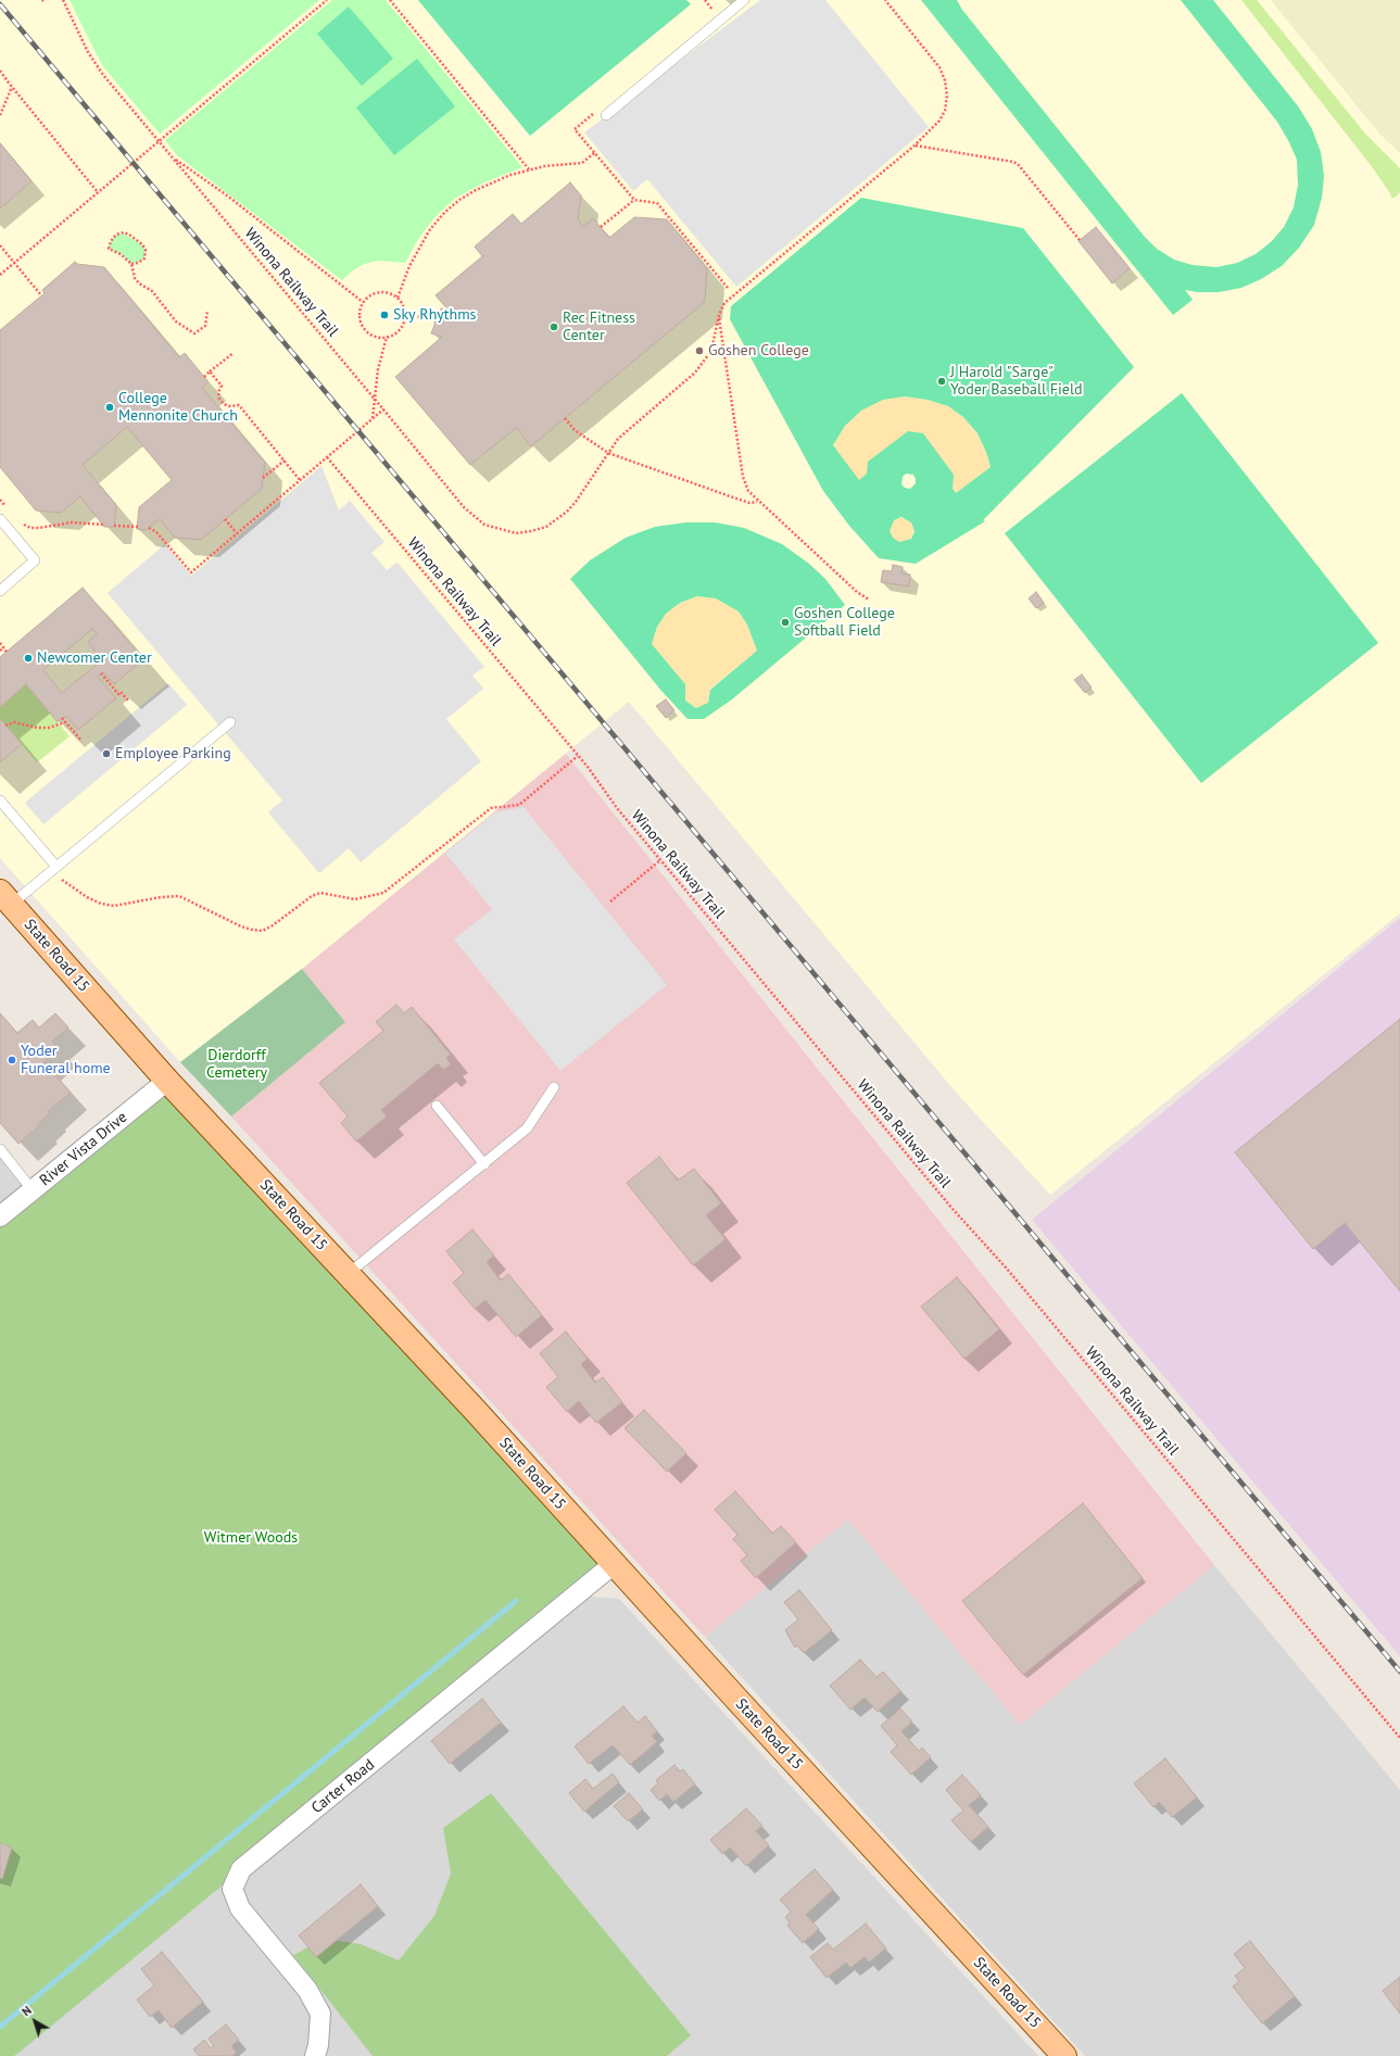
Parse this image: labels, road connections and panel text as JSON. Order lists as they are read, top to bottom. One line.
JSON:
{"streets":{"main road":["State Road 15"],"street":["River Vista Drive","Carter Road"],"path":["Winona Railway Trail"]},"crossings":[["State Road 15","River Vista Drive"],["State Road 15","Carter Road"]],"parks":["Dierdorff Cemetery","Witmer Woods"],"places":["Sky Rhythms","Rec Fitness Center","Goshen College","J Harold \"Sarge\" Yoder Baseball Field","College Mennonite Church","Goshen College Softball Field","Newcomer Center","Employee Parking","Yoder Funeral home"],"north":"top left"}
